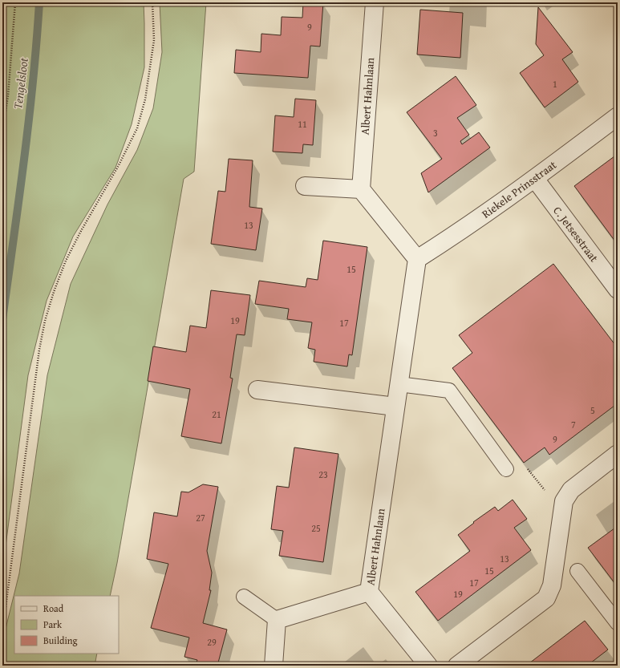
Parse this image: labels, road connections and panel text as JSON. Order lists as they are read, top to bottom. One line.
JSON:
{"streets":{"street":["Albert Hahnlaan","Riekele Prinsstraat","C. Jetsesstraat"]},"crossings":[["Albert Hahnlaan","Riekele Prinsstraat"],["Riekele Prinsstraat","C. Jetsesstraat"]],"water":["Tengelsloot"],"house_numbers":["9","1","11","3","13","15","19","17","5","21","7","9","23","27","25","13","15","17","19","29"],"legend":["Road","Park","Building"]}
